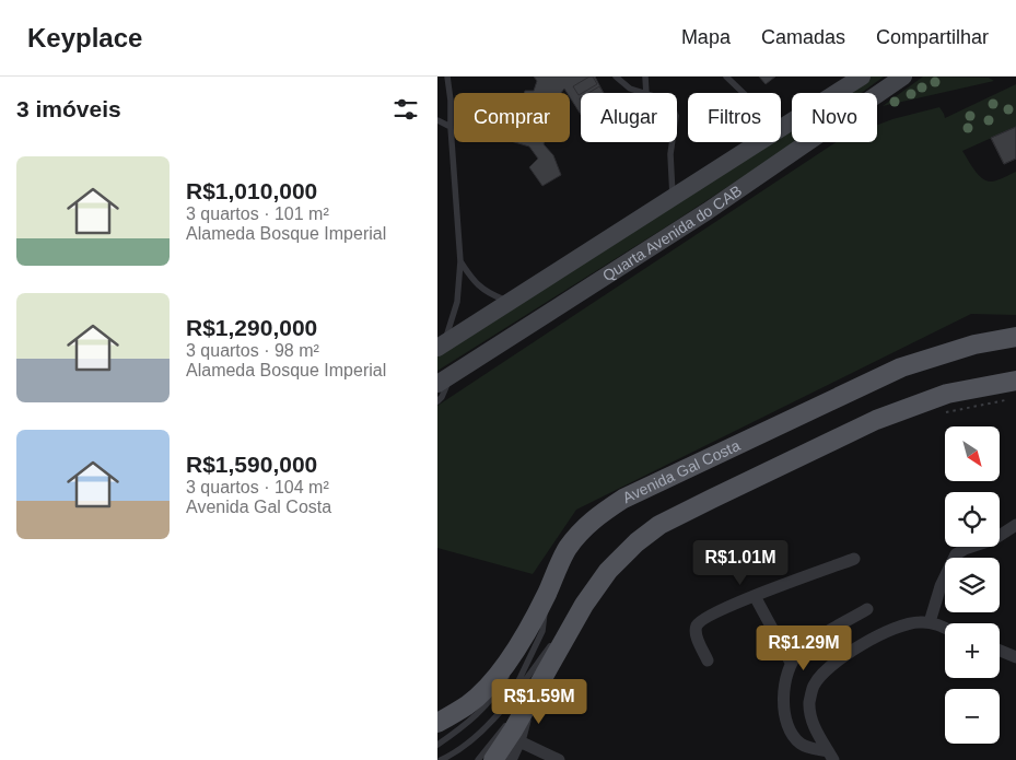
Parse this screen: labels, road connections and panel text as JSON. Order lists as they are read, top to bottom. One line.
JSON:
{"streets":{"main road":["Quarta Avenida do CAB","Avenida Gal Costa"]},"north":"bottom right","page":{"header":"Keyplace","nav":["Mapa","Camadas","Compartilhar"],"heading":"3 imóveis","chip":["Comprar","Alugar","Filtros","Novo"],"list":[{"name":"R$1,010,000","note":"3 quartos · 101 m² · Alameda Bosque Imperial"},{"name":"R$1,290,000","note":"3 quartos · 98 m² · Alameda Bosque Imperial"},{"name":"R$1,590,000","note":"3 quartos · 104 m² · Avenida Gal Costa"}],"map_buttons":["+","−"],"price":["R$1.01M","R$1.29M","R$1.59M"]}}
